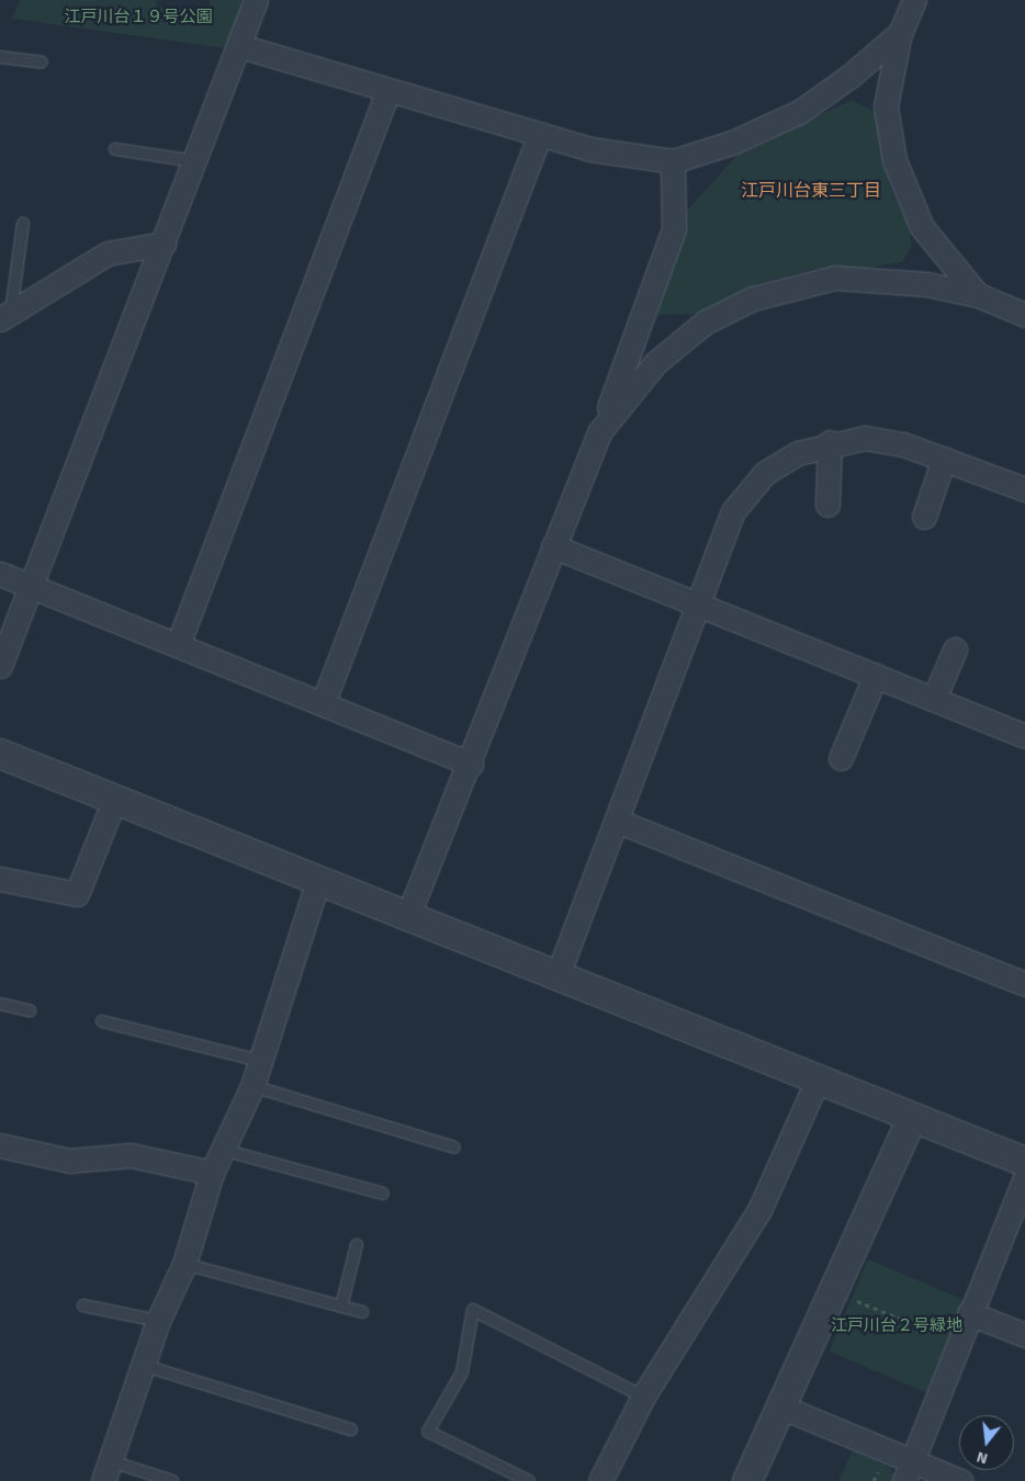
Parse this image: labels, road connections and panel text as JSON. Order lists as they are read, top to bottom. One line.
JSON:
{"districts":["江戸川台東三丁目"],"parks":["江戸川台１９号公園","江戸川台２号緑地"],"north":"bottom"}
